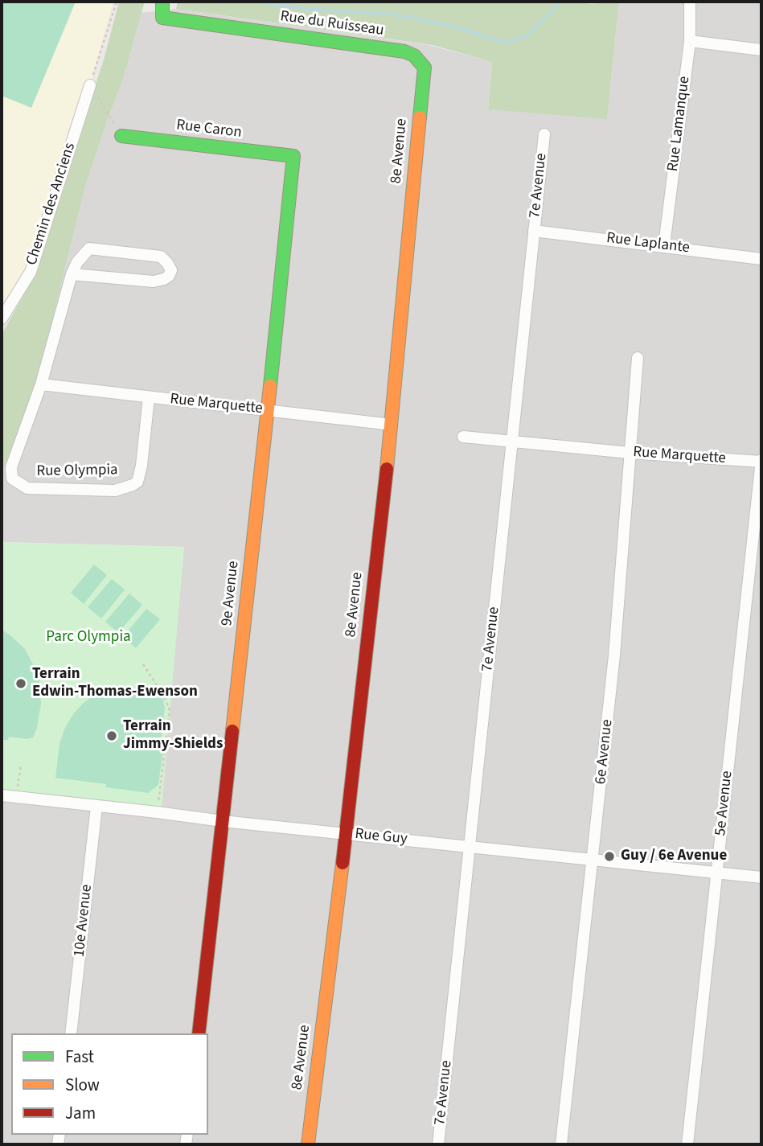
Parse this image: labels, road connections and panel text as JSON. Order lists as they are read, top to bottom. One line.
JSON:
{"streets":{"street":["Rue du Ruisseau","Rue Lamanque","Rue Caron","8e Avenue","7e Avenue","Chemin des Anciens","Rue Laplante","Rue Marquette","Rue Olympia","9e Avenue","6e Avenue","5e Avenue","Rue Guy","10e Avenue"]},"crossings":[["Rue du Ruisseau","8e Avenue"],["Rue Lamanque","Rue Laplante"],["Rue Caron","9e Avenue"],["8e Avenue","Rue Marquette"],["8e Avenue","Rue Guy"],["7e Avenue","Rue Laplante"],["7e Avenue","Rue Marquette"],["7e Avenue","Rue Guy"],["Rue Marquette","Rue Olympia"],["Rue Marquette","9e Avenue"],["Rue Marquette","6e Avenue"],["Rue Marquette","5e Avenue"],["9e Avenue","Rue Guy"],["6e Avenue","Rue Guy"],["5e Avenue","Rue Guy"],["Rue Guy","10e Avenue"]],"parks":["Parc Olympia"],"places":["Terrain Edwin-Thomas-Ewenson","Terrain Jimmy-Shields","Guy / 6e Avenue"],"legend":["Fast","Slow","Jam"]}
